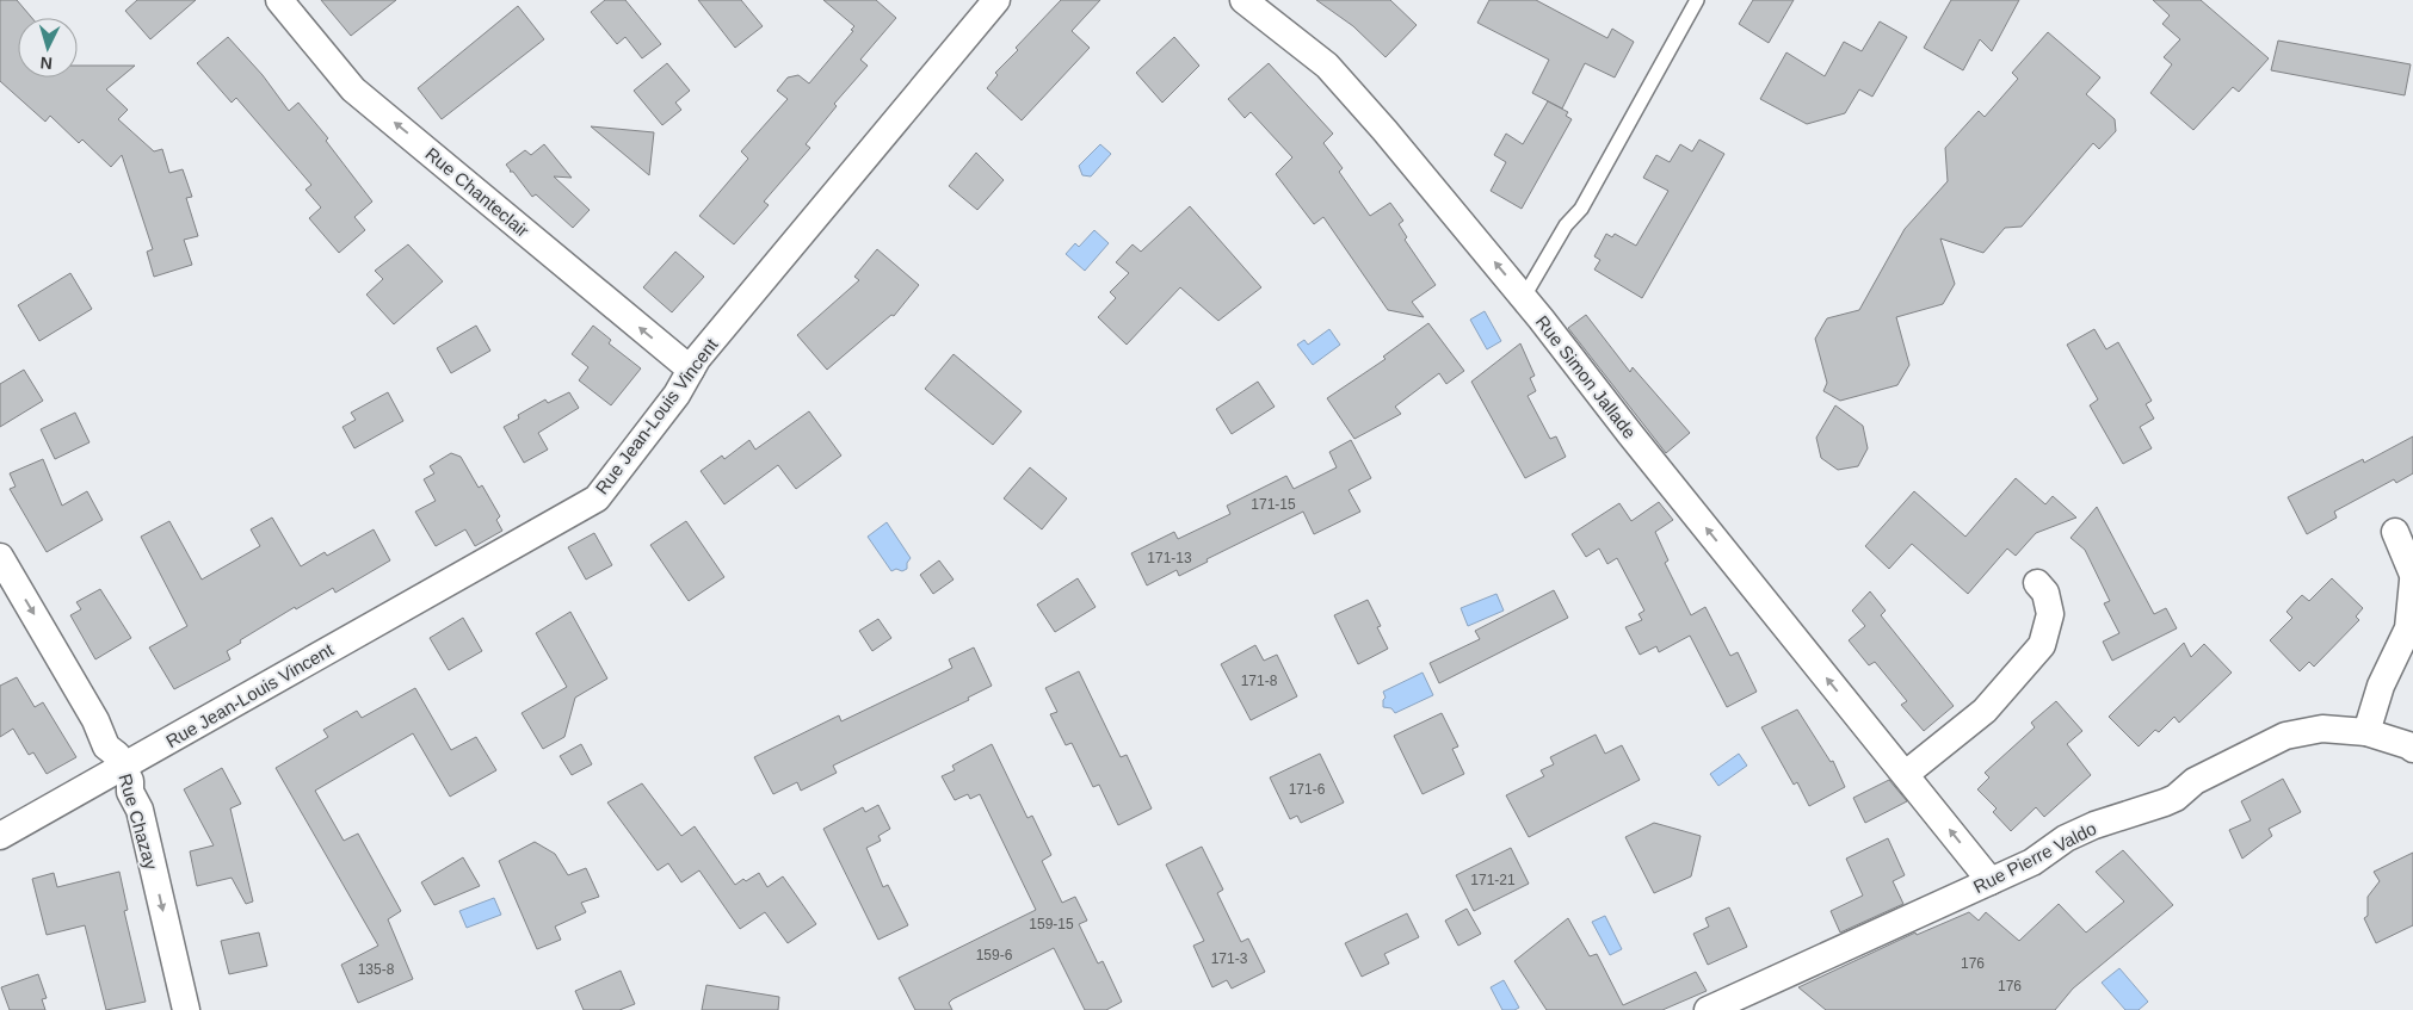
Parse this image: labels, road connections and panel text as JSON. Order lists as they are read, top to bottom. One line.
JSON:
{"streets":{"street":["Rue Chanteclair","Rue Simon Jallade","Rue Jean-Louis Vincent","Rue Chazay","Rue Pierre Valdo"]},"crossings":[["Rue Chanteclair","Rue Jean-Louis Vincent"],["Rue Simon Jallade","Rue Pierre Valdo"],["Rue Jean-Louis Vincent","Rue Chazay"]],"one_way":["Rue Chanteclair","Rue Simon Jallade","Rue Chazay"],"house_numbers":["171-15","171-13","171-8","171-6","171-21","159-15","159-6","171-3","176","135-8","176"],"north":"bottom"}
